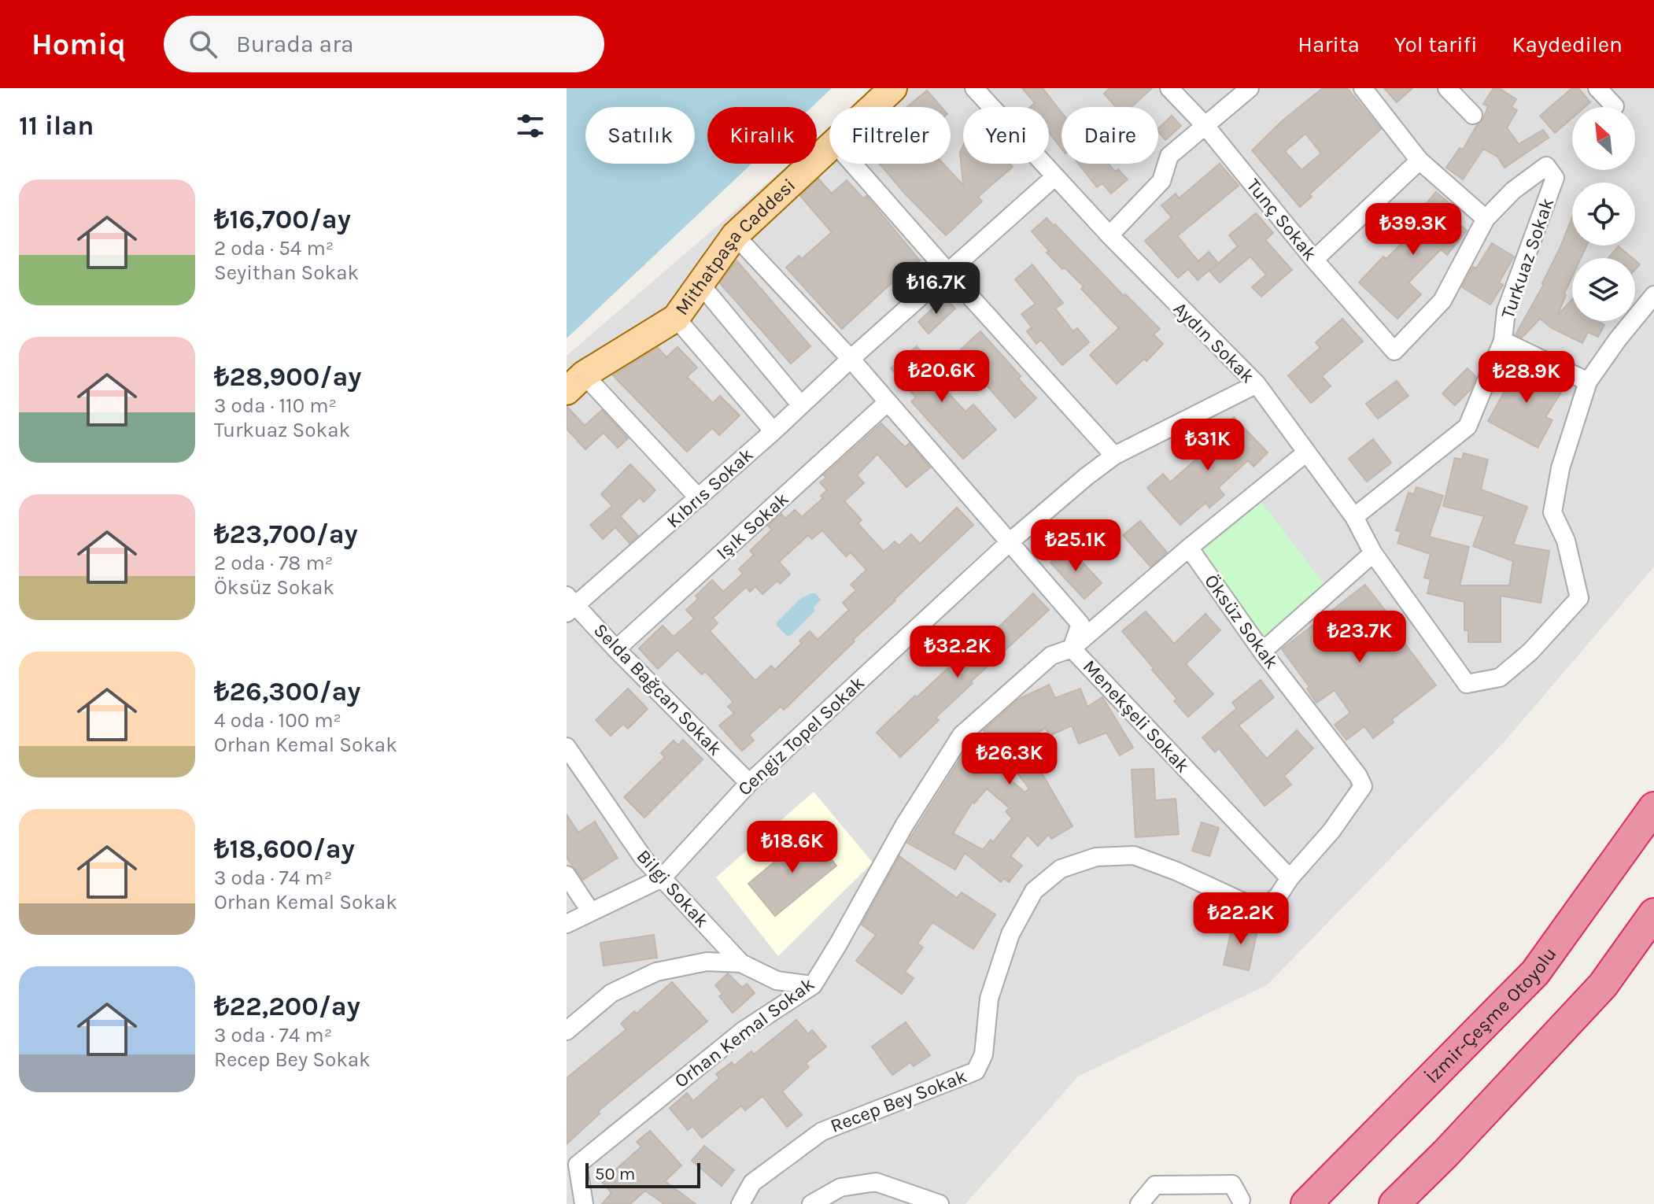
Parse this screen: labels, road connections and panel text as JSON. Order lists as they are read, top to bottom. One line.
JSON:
{"streets":{"highway":["İzmir-Çeşme Otoyolu"],"main road":["Mithatpaşa Caddesi"],"street":["Tunç Sokak","Turkuaz Sokak","Aydın Sokak","Kıbrıs Sokak","Işık Sokak","Öksüz Sokak","Selda Bağcan Sokak","Menekşeli Sokak","Cengiz Topel Sokak","Bilgi Sokak","Orhan Kemal Sokak","Recep Bey Sokak"]},"crossings":[["Tunç Sokak","Turkuaz Sokak"],["Mithatpaşa Caddesi","Menekşeli Sokak"],["Turkuaz Sokak","Aydın Sokak"],["Aydın Sokak","Kıbrıs Sokak"],["Aydın Sokak","Cengiz Topel Sokak"],["Aydın Sokak","Orhan Kemal Sokak"],["Kıbrıs Sokak","Selda Bağcan Sokak"],["Kıbrıs Sokak","Menekşeli Sokak"],["Işık Sokak","Selda Bağcan Sokak"],["Işık Sokak","Menekşeli Sokak"],["Öksüz Sokak","Orhan Kemal Sokak"],["Öksüz Sokak","Recep Bey Sokak"],["Selda Bağcan Sokak","Cengiz Topel Sokak"],["Menekşeli Sokak","Cengiz Topel Sokak"],["Menekşeli Sokak","Orhan Kemal Sokak"],["Menekşeli Sokak","Recep Bey Sokak"],["Cengiz Topel Sokak","Bilgi Sokak"],["Bilgi Sokak","Orhan Kemal Sokak"]],"scale_bar":"50 m","north":"top left","page":{"header":"Homiq","search":"Burada ara","nav":["Harita","Yol tarifi","Kaydedilen"],"heading":"11 ilan","chip":["Satılık","Kiralık","Filtreler","Yeni","Daire"],"list":[{"name":"₺16,700/ay","note":"2 oda · 54 m² · Seyithan Sokak"},{"name":"₺28,900/ay","note":"3 oda · 110 m² · Turkuaz Sokak"},{"name":"₺23,700/ay","note":"2 oda · 78 m² · Öksüz Sokak"},{"name":"₺26,300/ay","note":"4 oda · 100 m² · Orhan Kemal Sokak"},{"name":"₺18,600/ay","note":"3 oda · 74 m² · Orhan Kemal Sokak"},{"name":"₺22,200/ay","note":"3 oda · 74 m² · Recep Bey Sokak"}],"price":["₺39.3K","₺16.7K","₺20.6K","₺28.9K","₺31K","₺25.1K","₺23.7K","₺32.2K","₺26.3K","₺18.6K","₺22.2K"],"scale":"50 m"}}
